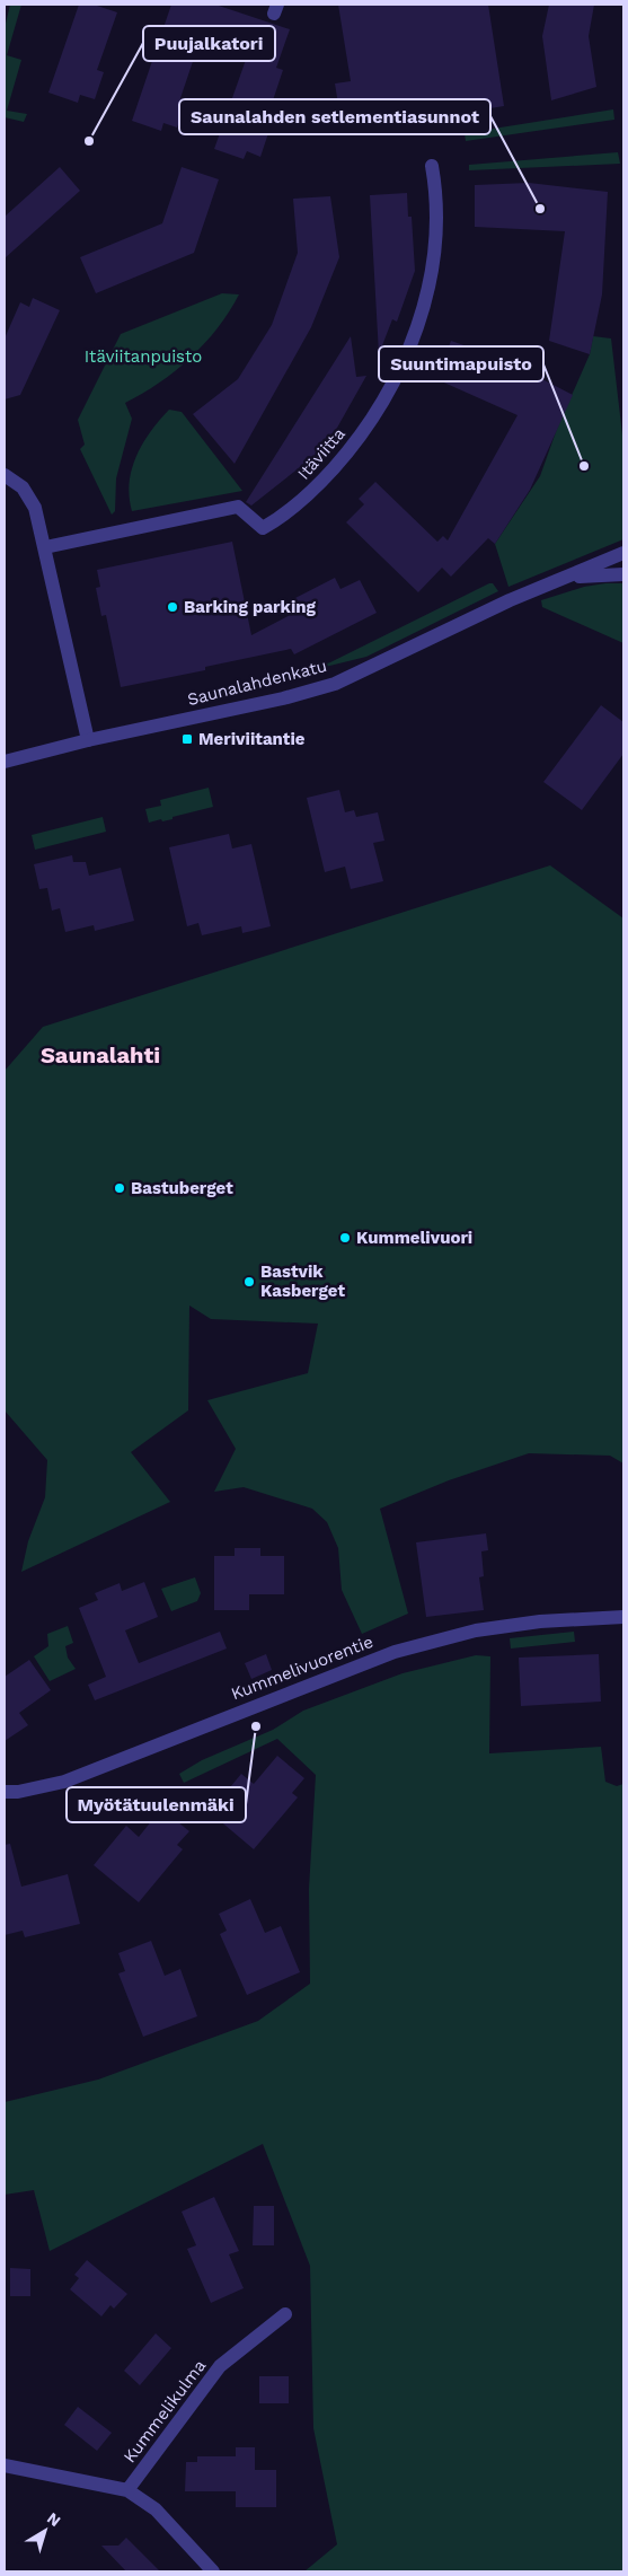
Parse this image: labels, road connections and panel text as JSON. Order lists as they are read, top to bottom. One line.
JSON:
{"streets":{"street":["Itäviitta","Saunalahdenkatu","Kummelivuorentie","Kummelikulma"]},"districts":["Saunalahti"],"parks":["Itäviitanpuisto"],"places":{"other":["Puujalkatori","Saunalahden setlementiasunnot","Suuntimapuisto","Barking parking","Bastuberget","Kummelivuori","Bastvik Kasberget","Myötätuulenmäki"],"transit":["Meriviitantie"]},"north":"top right"}
